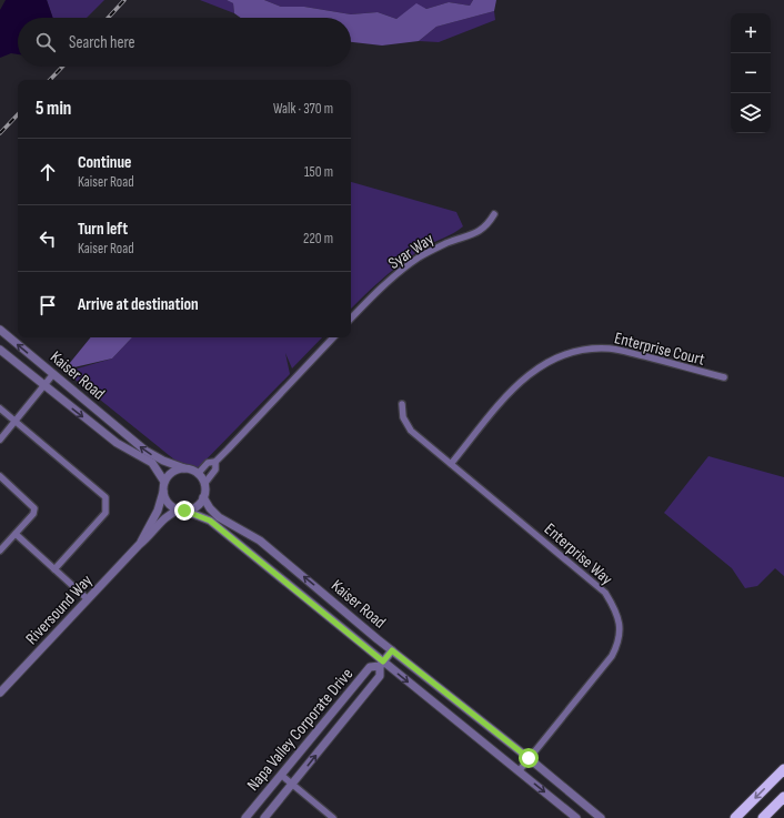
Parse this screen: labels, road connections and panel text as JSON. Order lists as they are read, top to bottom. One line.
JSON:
{"streets":{"street":["Syar Way","Enterprise Court","Kaiser Road","Enterprise Way","Riversound Way","Napa Valley Corporate Drive"]},"crossings":[["Enterprise Court","Enterprise Way"],["Kaiser Road","Enterprise Way"],["Kaiser Road","Riversound Way"],["Kaiser Road","Napa Valley Corporate Drive"]],"page":{"map_buttons":["+","−"],"search":"Search here","heading":["5 min","Walk · 370 m"],"list":[["Continue","Kaiser Road","150 m"],["Turn left","Kaiser Road","220 m"],"Arrive at destination"]}}
